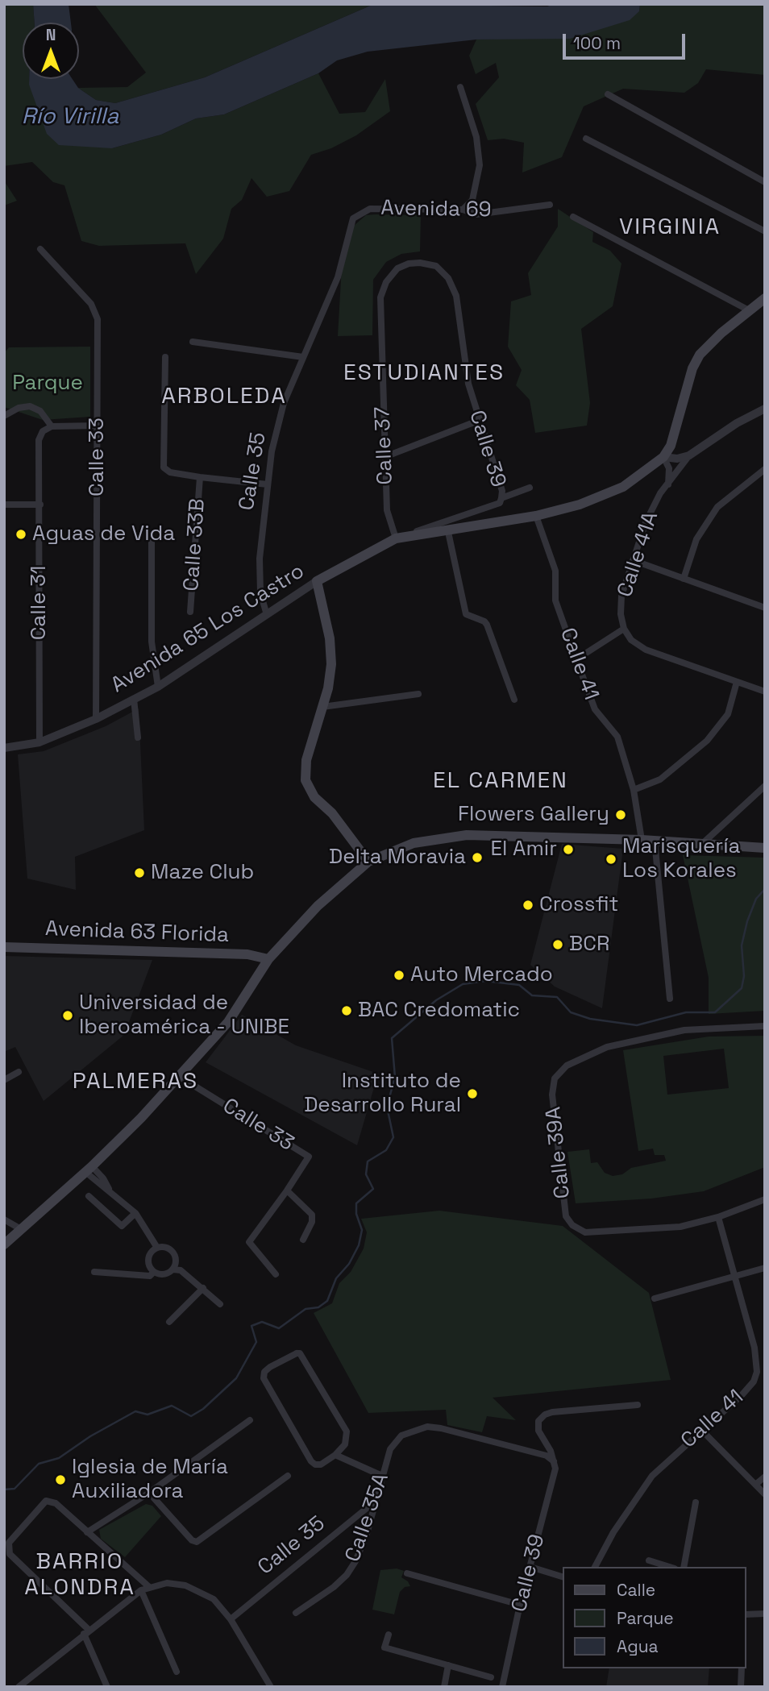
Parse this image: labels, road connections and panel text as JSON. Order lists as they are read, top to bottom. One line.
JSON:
{"streets":{"main road":["Avenida 65 Los Castro","Avenida 63 Florida"],"street":["Avenida 69","Calle 37","Calle 39","Calle 33","Calle 35","Calle 33B","Calle 41A","Calle 31","Calle 41","Calle 39A","Calle 35A"]},"crossings":[["Avenida 69","Calle 35"],["Calle 37","Calle 39"],["Calle 37","Avenida 65 Los Castro"],["Calle 39","Calle 35A"],["Calle 33","Avenida 65 Los Castro"],["Calle 35","Avenida 65 Los Castro"],["Calle 35","Calle 35A"],["Calle 31","Avenida 65 Los Castro"],["Calle 41","Calle 39A"]],"districts":["VIRGINIA","ESTUDIANTES","ARBOLEDA","EL CARMEN","PALMERAS","BARRIO ALONDRA"],"water":["Río Virilla"],"parks":["Parque"],"places":["Aguas de Vida","Flowers Gallery","El Amir","Delta Moravia","Marisquería Los Korales","Maze Club","Crossfit","BCR","Auto Mercado","BAC Credomatic","Universidad de Iberoamérica - UNIBE","Instituto de Desarrollo Rural","Iglesia de María Auxiliadora"],"legend":["Calle","Parque","Agua"],"scale_bar":"100 m","north":"top"}
